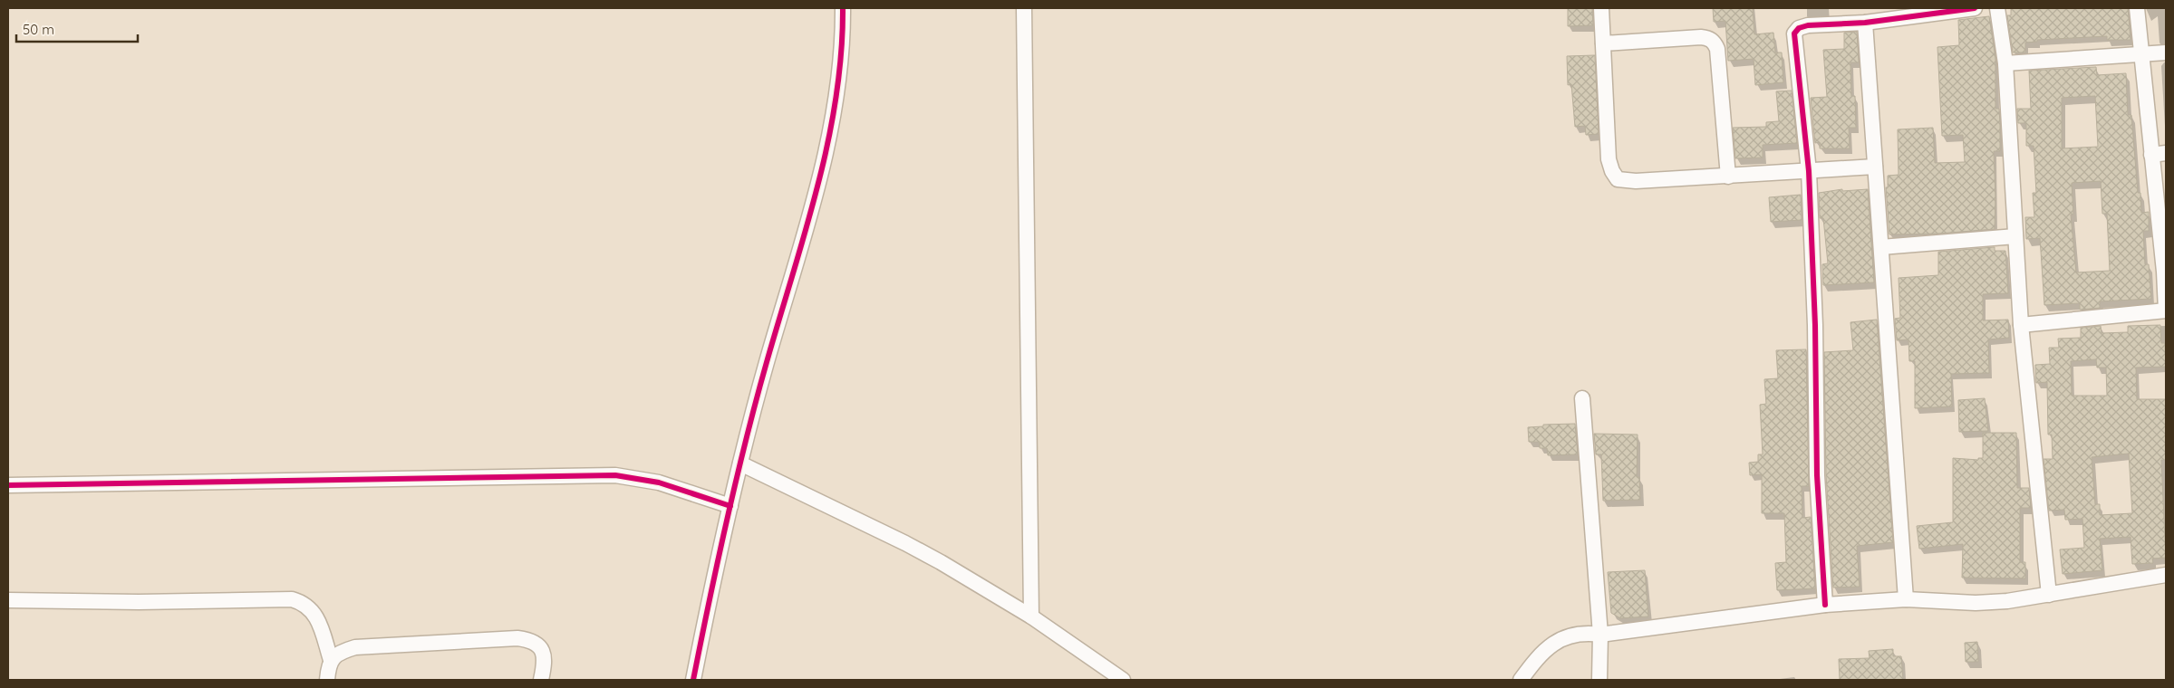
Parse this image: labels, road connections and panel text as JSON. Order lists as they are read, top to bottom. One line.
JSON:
{"scale_bar":"50 m"}
